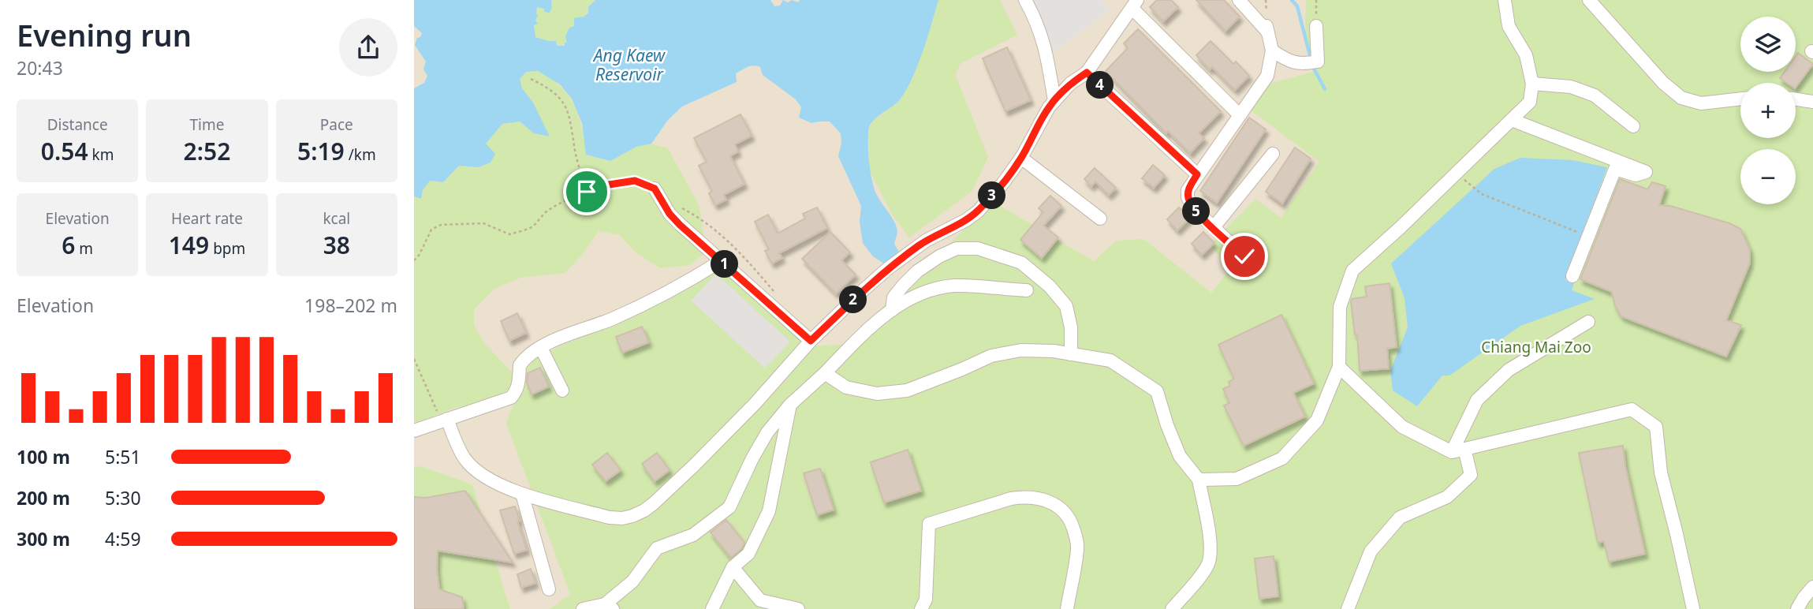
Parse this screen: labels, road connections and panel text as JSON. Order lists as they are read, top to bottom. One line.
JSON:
{"water":["Ang Kaew Reservoir"],"parks":["Chiang Mai Zoo"],"page":{"heading":["Evening run","20:43"],"map_buttons":["+","−"],"pins":["4","3","5","1","2"],"stats":[["Distance","0.54 km"],["Time","2:52"],["Pace","5:19 /km"],["Elevation","6 m"],["Heart rate","149 bpm"],["kcal","38"]],"chart":["Elevation","198–202 m"],"list":[{"name":"100 m","note":"5:51"},{"name":"200 m","note":"5:30"},{"name":"300 m","note":"4:59"}]}}
